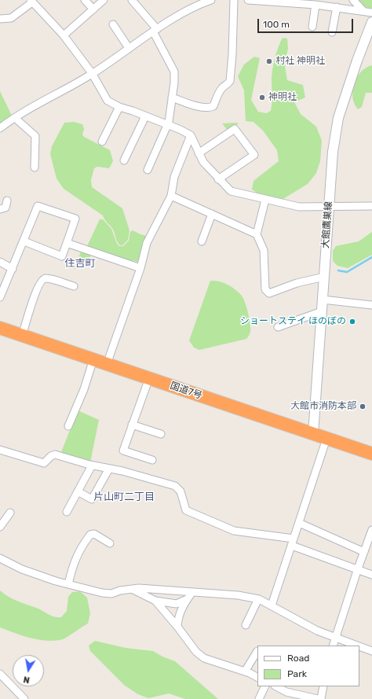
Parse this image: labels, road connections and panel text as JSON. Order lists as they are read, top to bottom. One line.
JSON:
{"streets":{"highway":["国道7号"],"main road":["大館鷹巣線"]},"crossings":[["大館鷹巣線","国道7号"]],"districts":["住吉町","片山町二丁目"],"places":["村社 神明社","神明社","ショートステイ ほのぼの","大館市消防本部"],"legend":["Road","Park"],"scale_bar":"100 m","north":"bottom"}
